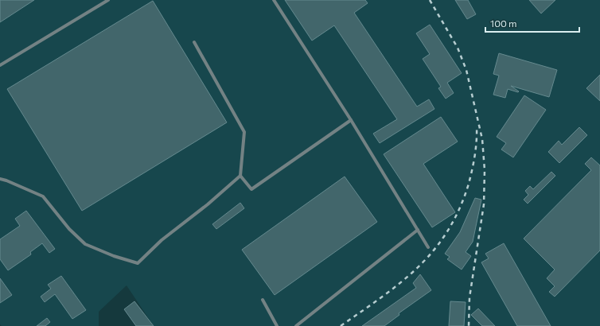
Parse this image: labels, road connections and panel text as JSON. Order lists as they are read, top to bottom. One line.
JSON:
{"scale_bar":"100 m"}
